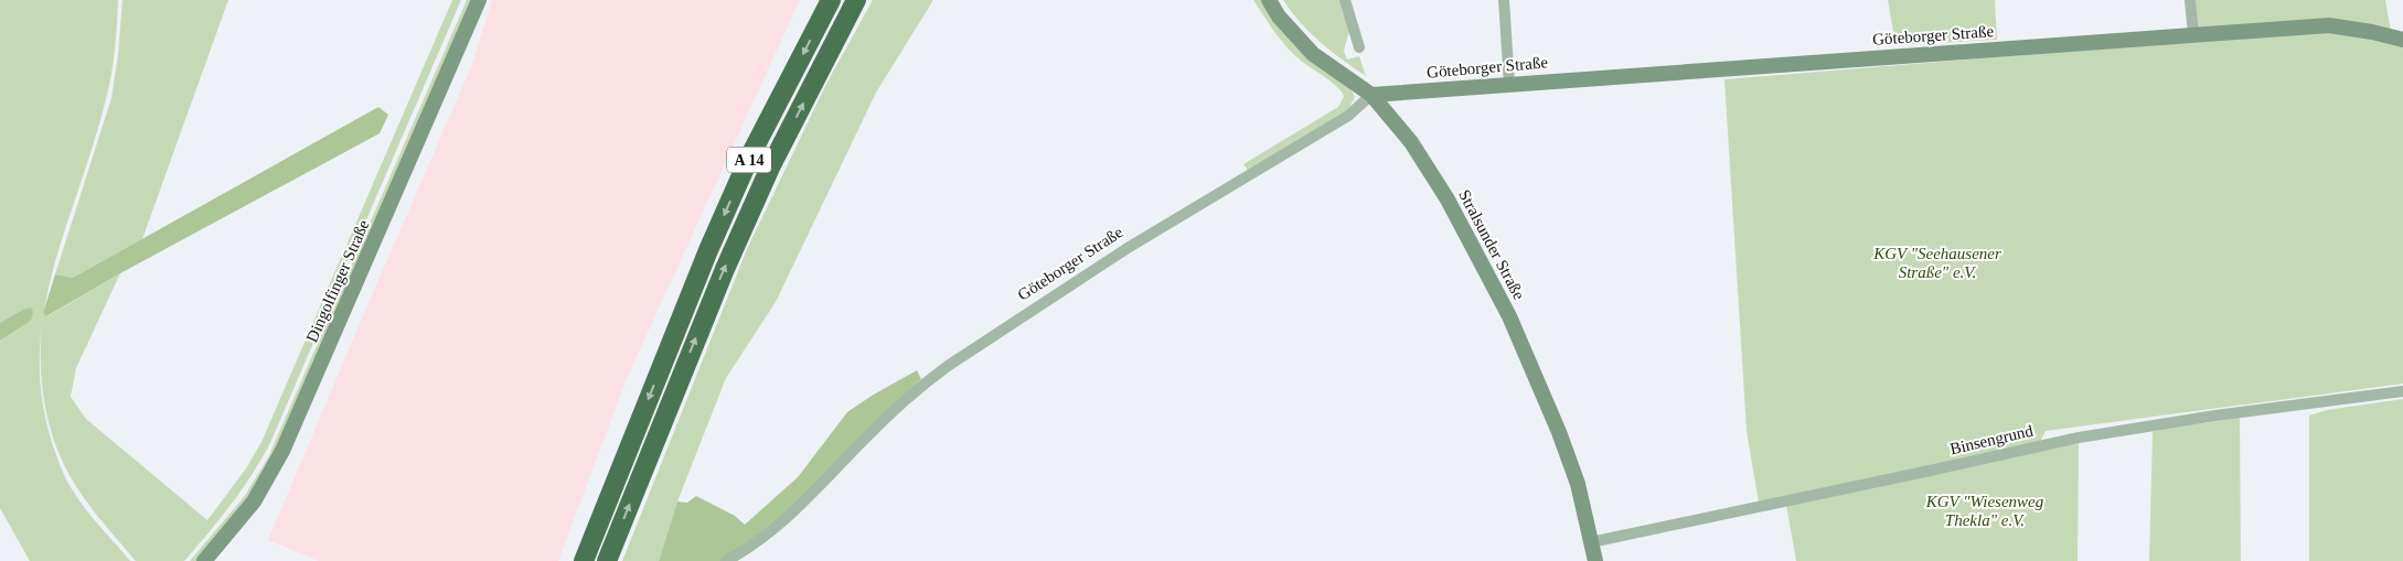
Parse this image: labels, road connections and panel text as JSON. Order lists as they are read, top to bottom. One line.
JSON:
{"streets":{"highway":["A 14"],"street":["Göteborger Straße","Stralsunder Straße","Dingolfinger Straße","Binsengrund"]},"crossings":[["Göteborger Straße","Stralsunder Straße"],["Stralsunder Straße","Binsengrund"]],"parks":["KGV \"Seehausener Straße\" e.V.","KGV \"Wiesenweg Thekla\" e.V."]}
